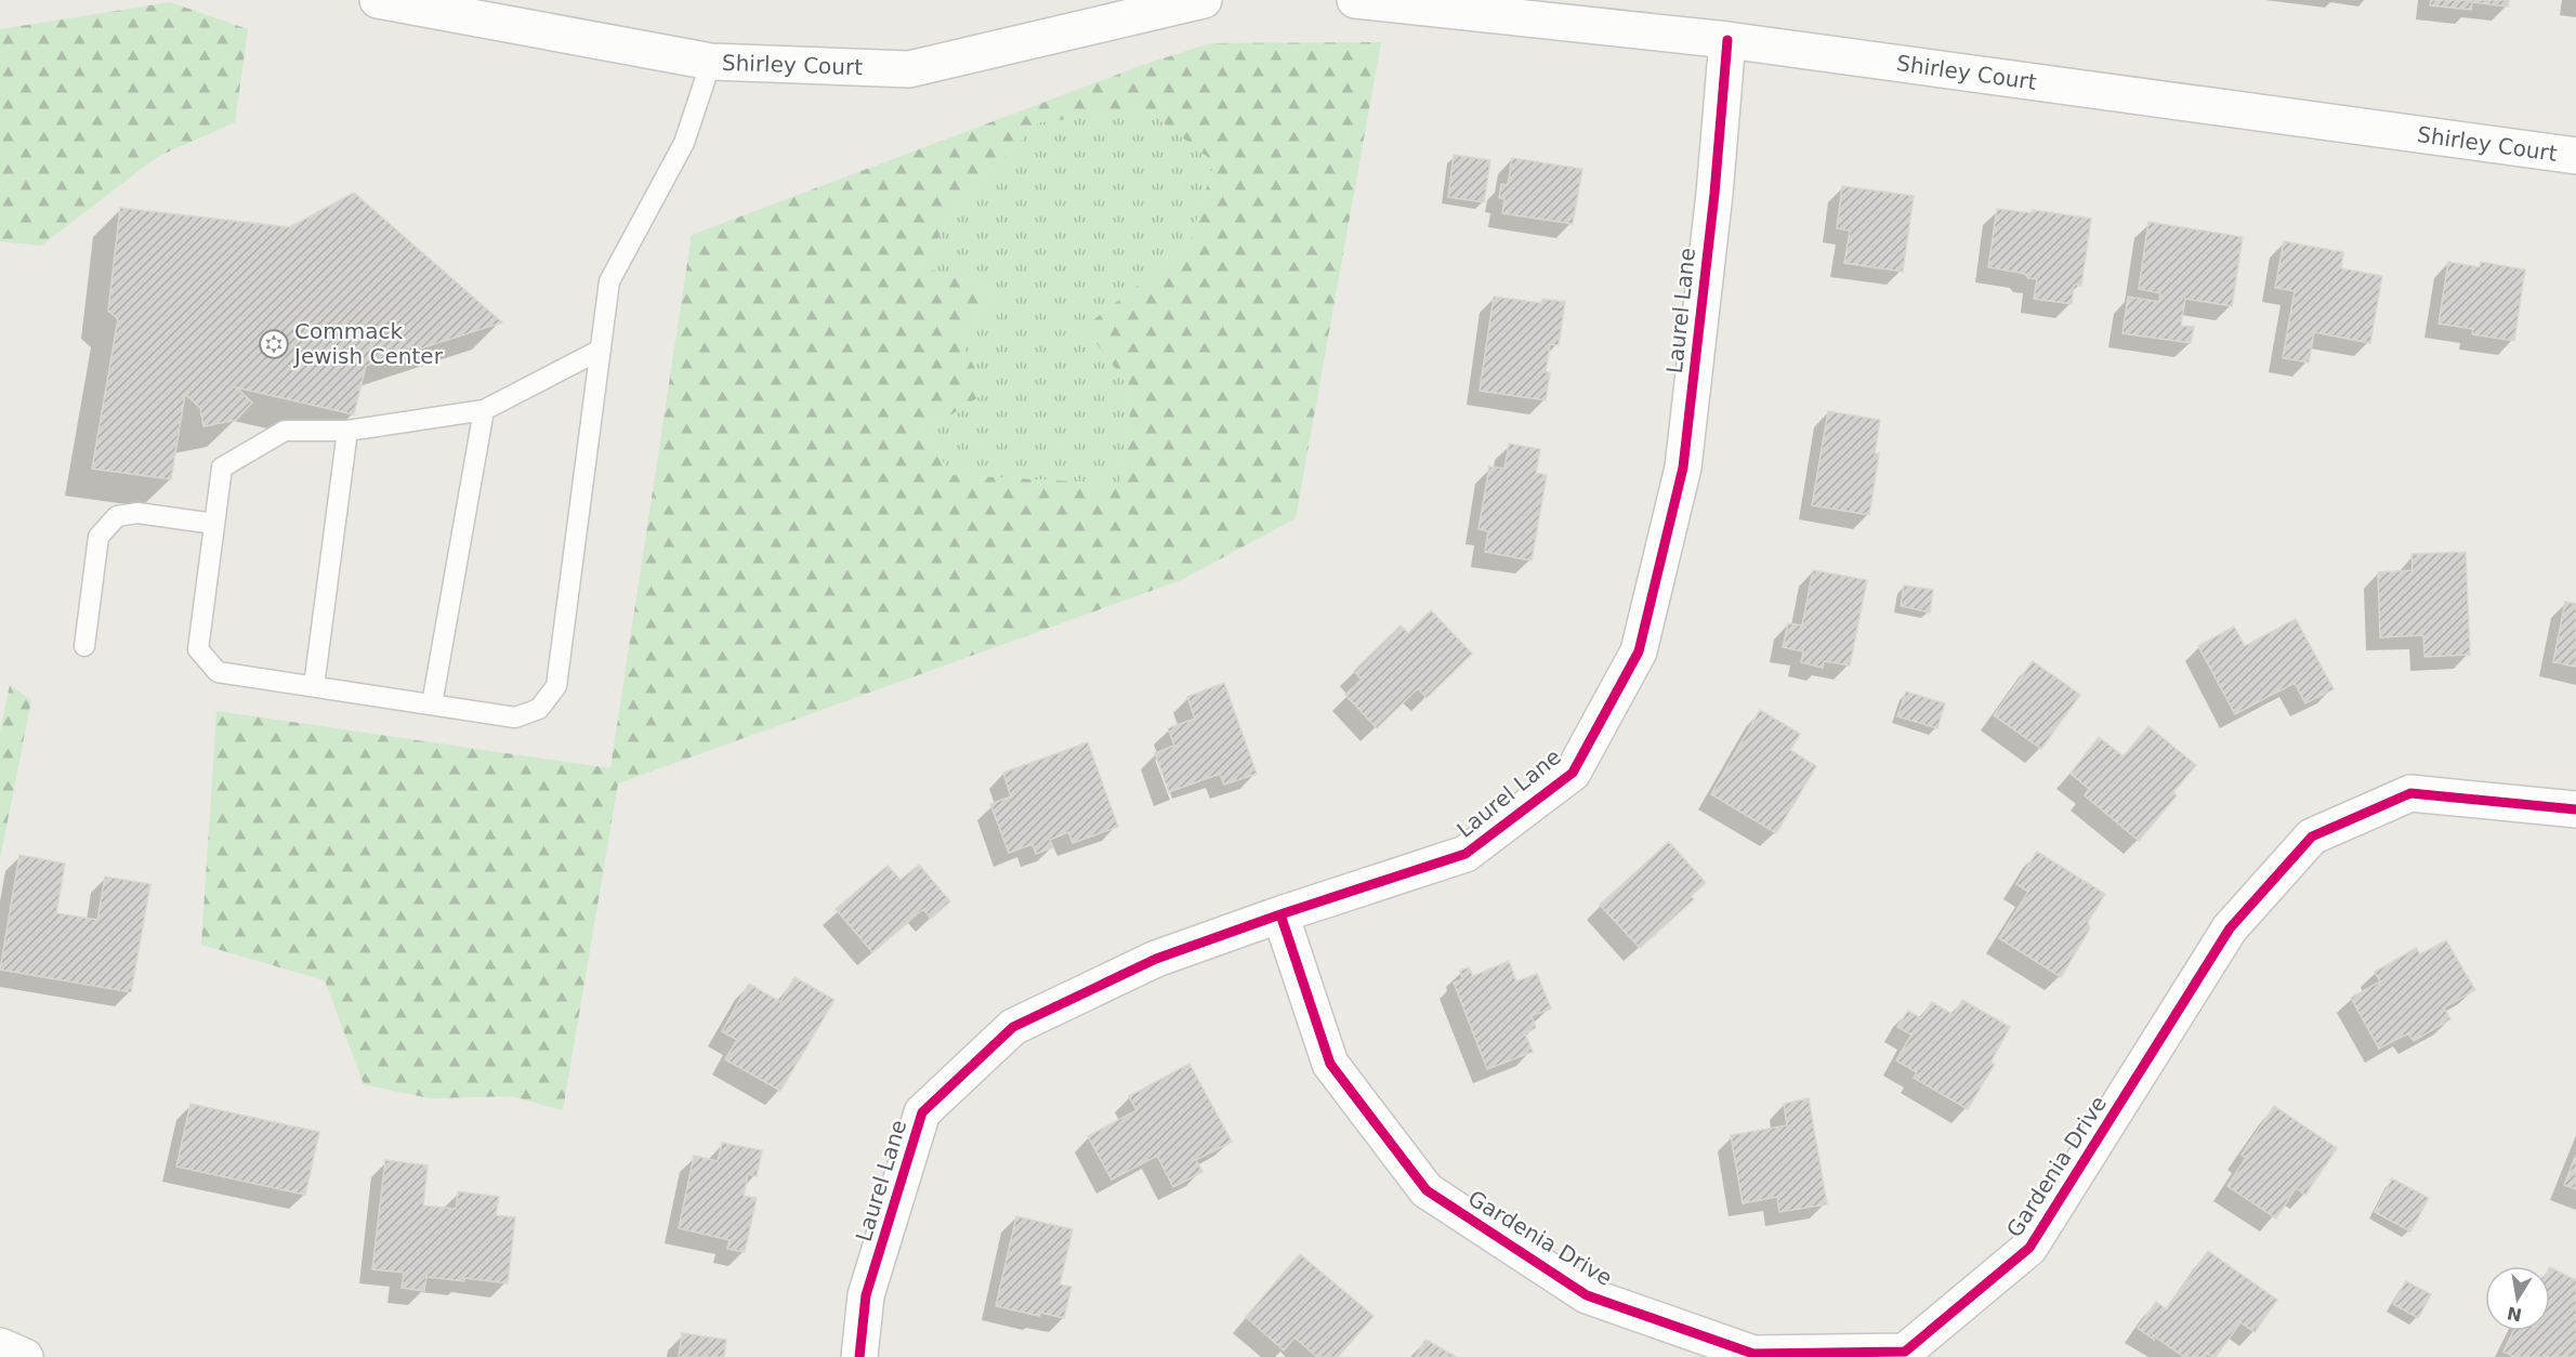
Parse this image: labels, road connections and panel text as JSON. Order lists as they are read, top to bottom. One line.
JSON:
{"streets":{"street":["Shirley Court","Laurel Lane","Gardenia Drive"]},"crossings":[["Shirley Court","Laurel Lane"],["Laurel Lane","Gardenia Drive"]],"places":{"synagogue":["Commack Jewish Center"]},"north":"bottom"}
